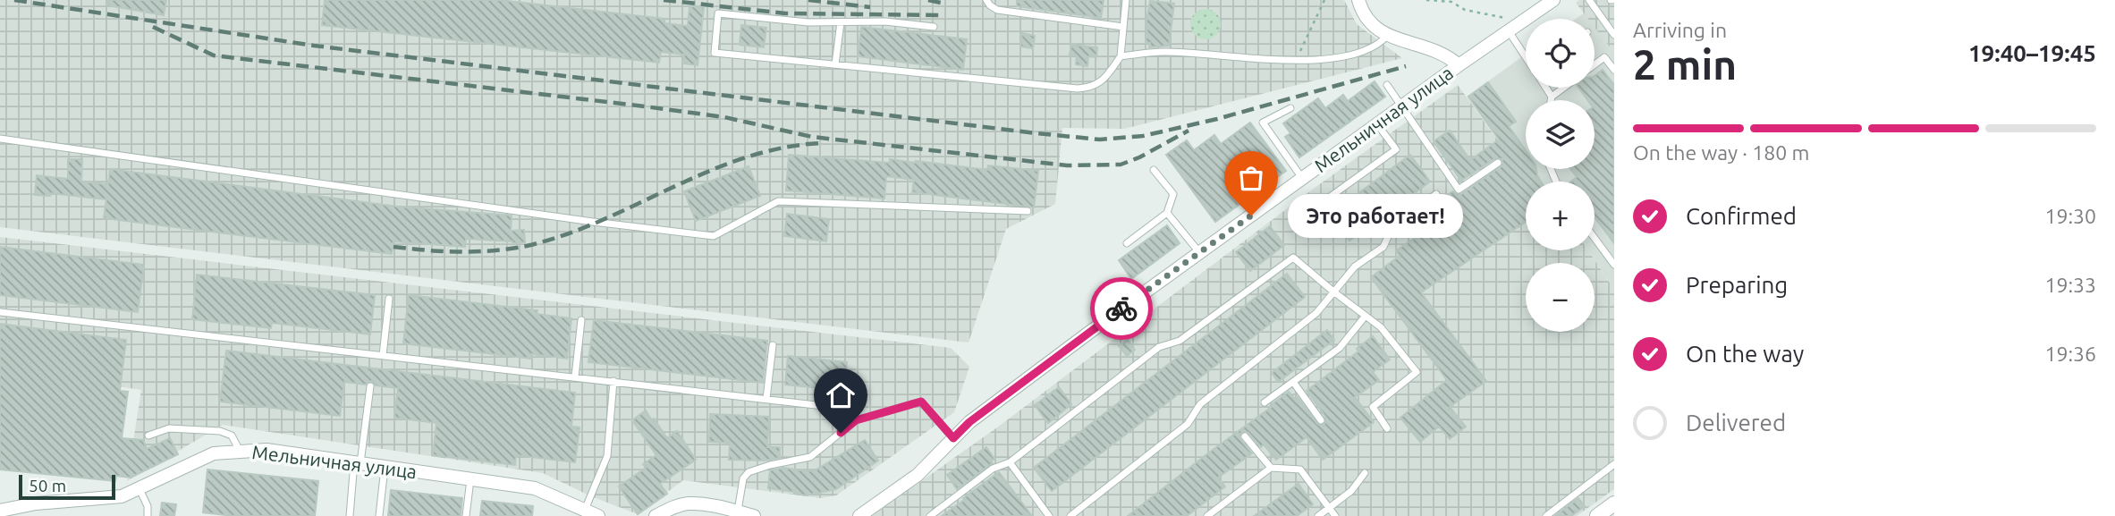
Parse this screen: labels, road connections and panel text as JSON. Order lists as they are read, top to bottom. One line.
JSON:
{"streets":{"street":["Мельничная улица"]},"places":["Это работает!"],"scale_bar":"50 m","page":{"heading":["2 min","Arriving in","19:40–19:45"],"map_buttons":["+","−"],"bar":"On the way · 180 m","list":[["Confirmed","19:30"],["Preparing","19:33"],["On the way","19:36"],"Delivered"],"bubble":"Это работает!","scale":"50 m"}}
